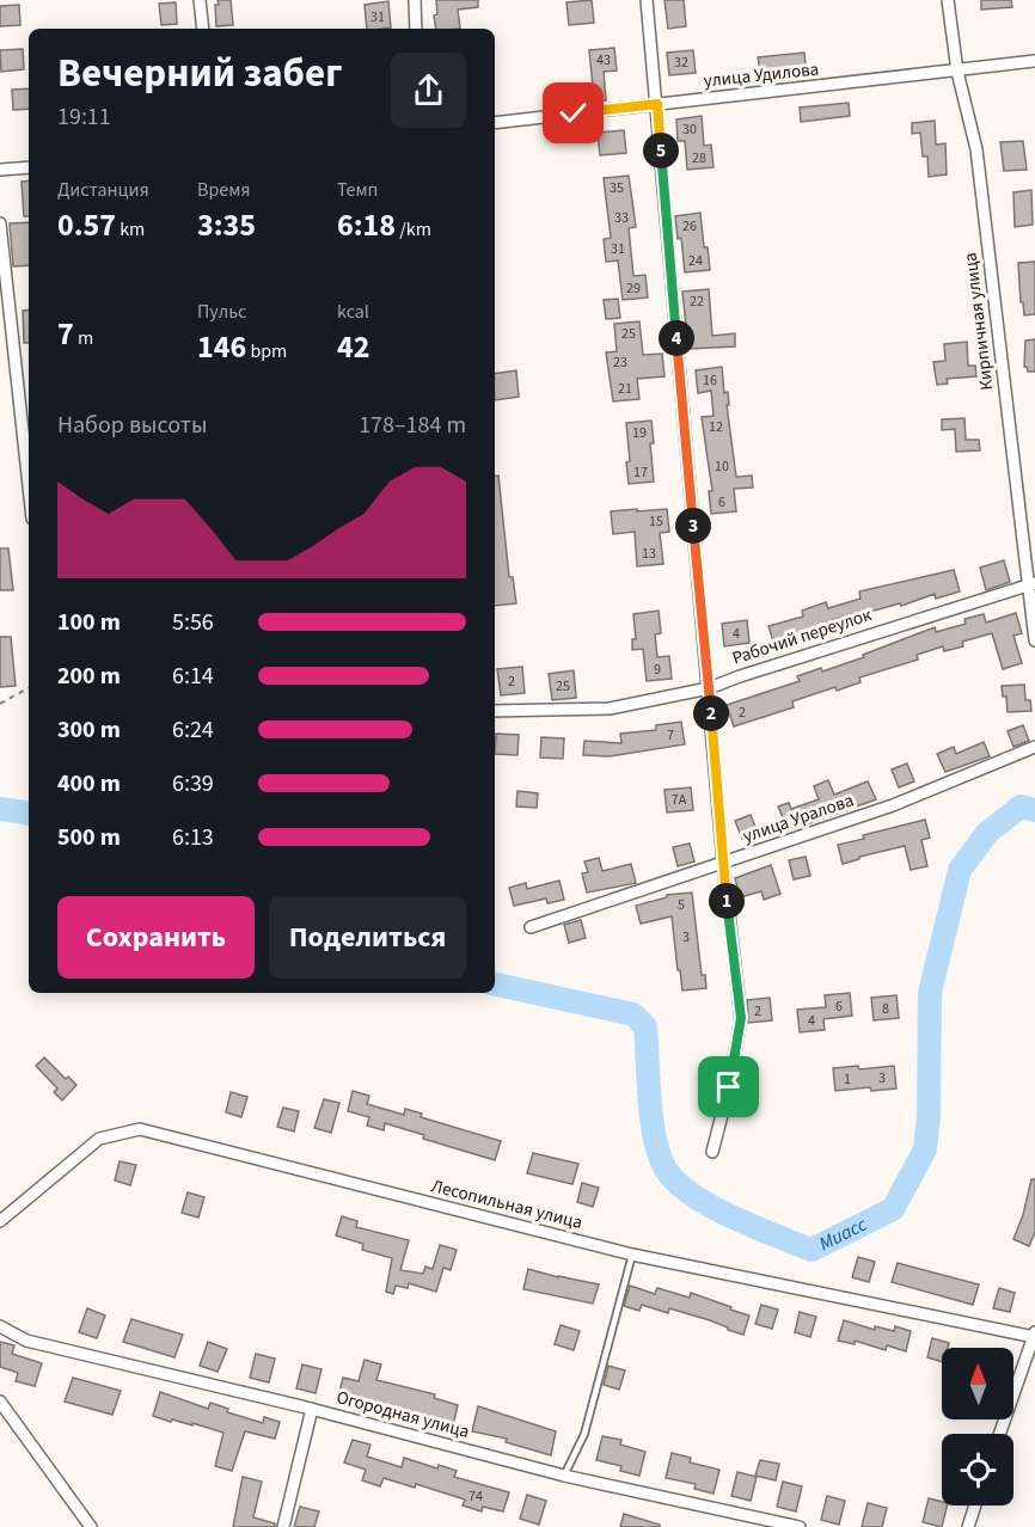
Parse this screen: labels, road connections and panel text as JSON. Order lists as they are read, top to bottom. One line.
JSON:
{"streets":{"street":["улица Удилова","Кирпичная улица","Рабочий переулок","улица Уралова","Лесопильная улица","Огородная улица"]},"crossings":[["улица Удилова","Кирпичная улица"],["Кирпичная улица","Рабочий переулок"]],"water":["Миасс"],"house_numbers":["31","43","32","30","28","35","33","26","31","24","29","22","25","23","16","21","12","19","10","17","6","15","13","4","9","2","25","2","7","7А","5","3","6","8","2","4","3","1","74"],"north":"top","page":{"heading":["Вечерний забег","19:11"],"pins":["5","4","3","2","1"],"stats":[["Дистанция","0.57 km"],["Время","3:35"],["Темп","6:18 /km"],["7 m"],["Пульс","146 bpm"],["kcal","42"]],"chart":["Набор высоты","178–184 m"],"list":[{"name":"100 m","note":"5:56"},{"name":"200 m","note":"6:14"},{"name":"300 m","note":"6:24"},{"name":"400 m","note":"6:39"},{"name":"500 m","note":"6:13"}],"buttons":["Сохранить","Поделиться"]}}
